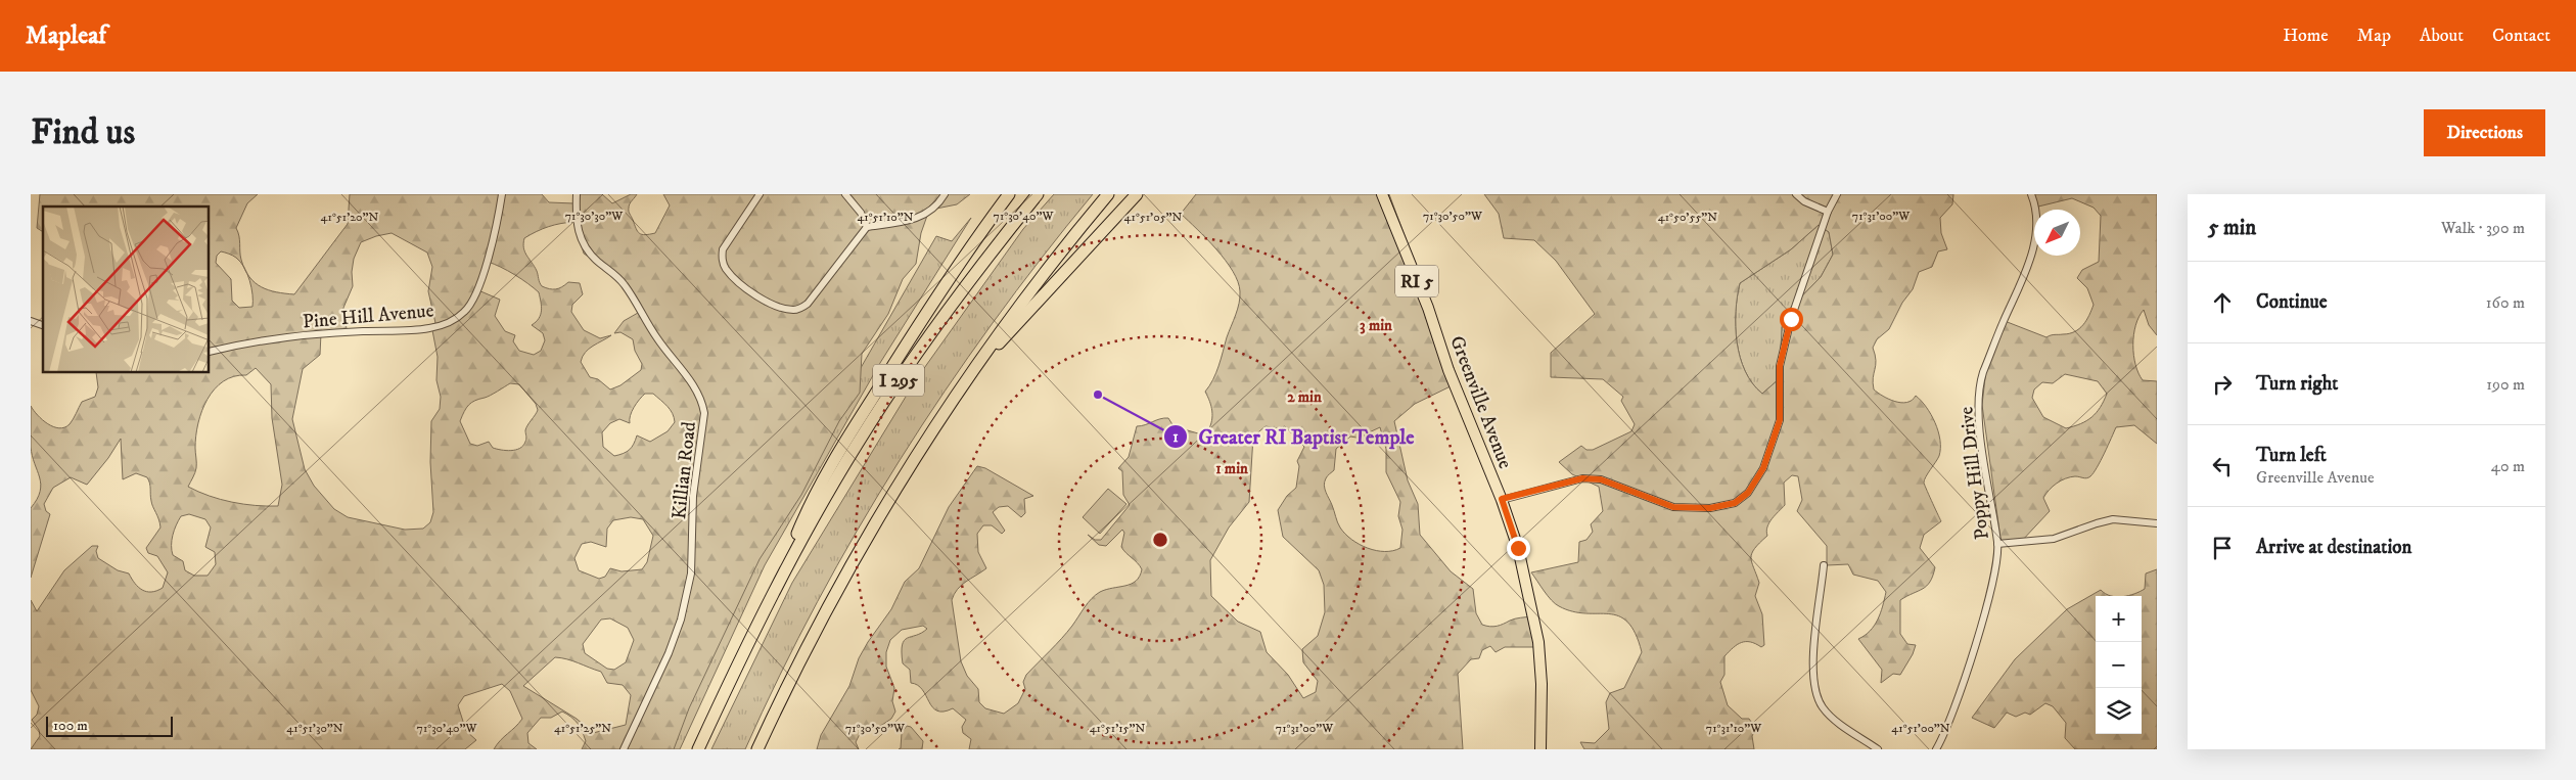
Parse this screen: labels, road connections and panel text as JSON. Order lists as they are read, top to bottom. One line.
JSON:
{"streets":{"highway":["I 295"],"main road":["RI 5","Greenville Avenue"],"street":["Pine Hill Avenue","Killian Road","Poppy Hill Drive"]},"places":["Greater RI Baptist Temple"],"scale_bar":"100 m","north":"bottom left","page":{"header":"Mapleaf","nav":["Home","Map","About","Contact"],"buttons":"Directions","title":"Find us","heading":["5 min","Walk · 390 m"],"list":[["Continue","160 m"],["Turn right","190 m"],["Turn left","Greenville Avenue","40 m"],"Arrive at destination"],"map_buttons":["+","−"],"scale":"100 m"},"coordinates":["71°30'30\"W","71°30'40\"W","71°30'50\"W","71°31'00\"W","41°51'20\"N","41°51'10\"N","41°51'05\"N","41°50'55\"N","41°51'30\"N","41°51'25\"N","41°51'15\"N","41°51'00\"N","71°31'10\"W"],"rings":["3 min","2 min","1 min"]}
